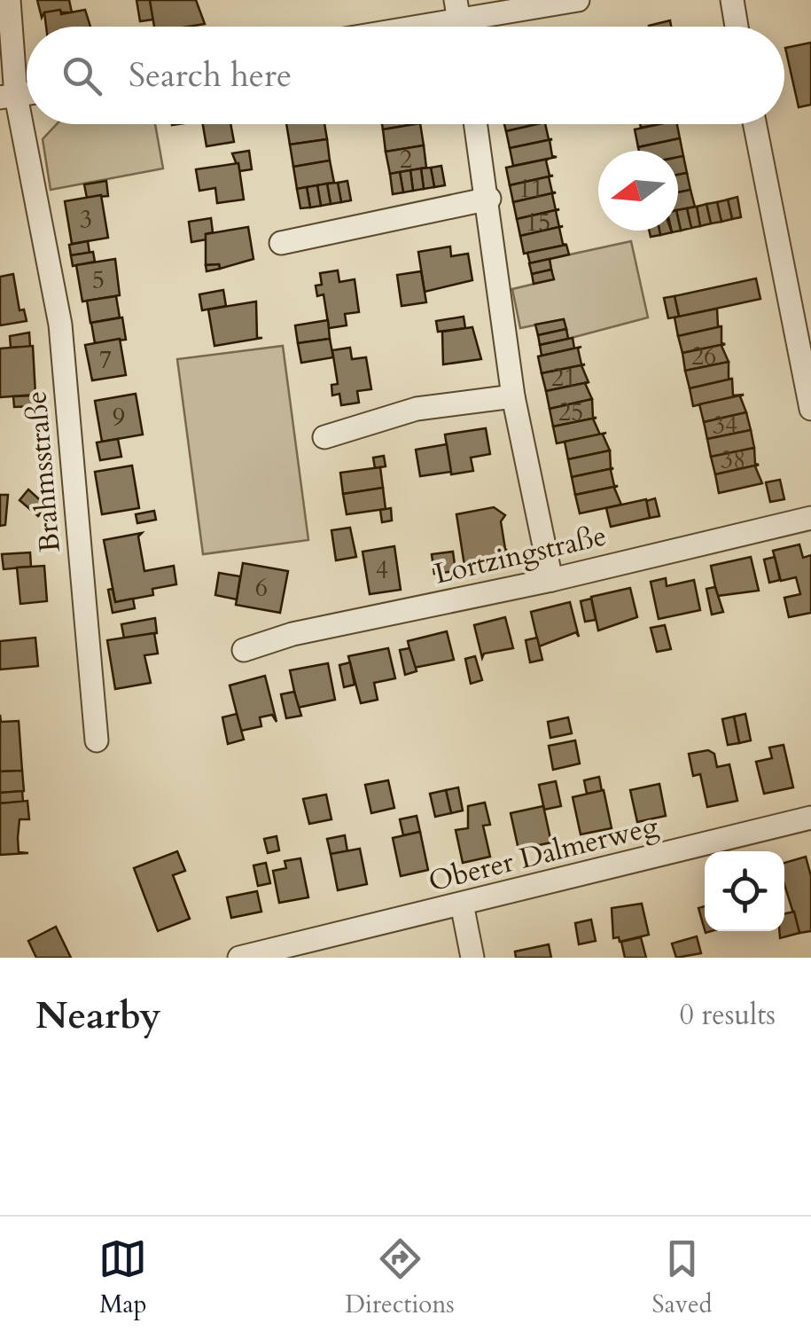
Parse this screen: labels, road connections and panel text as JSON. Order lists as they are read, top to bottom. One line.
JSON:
{"streets":{"street":["Brahmsstraße","Lortzingstraße","Oberer Dalmerweg"]},"house_numbers":["2","11","3","15","5","26","7","21","25","9","34","38","4","6"],"north":"left","page":{"search":"Search here","heading":["Nearby","0 results"],"nav":["Map","Directions","Saved"]}}
